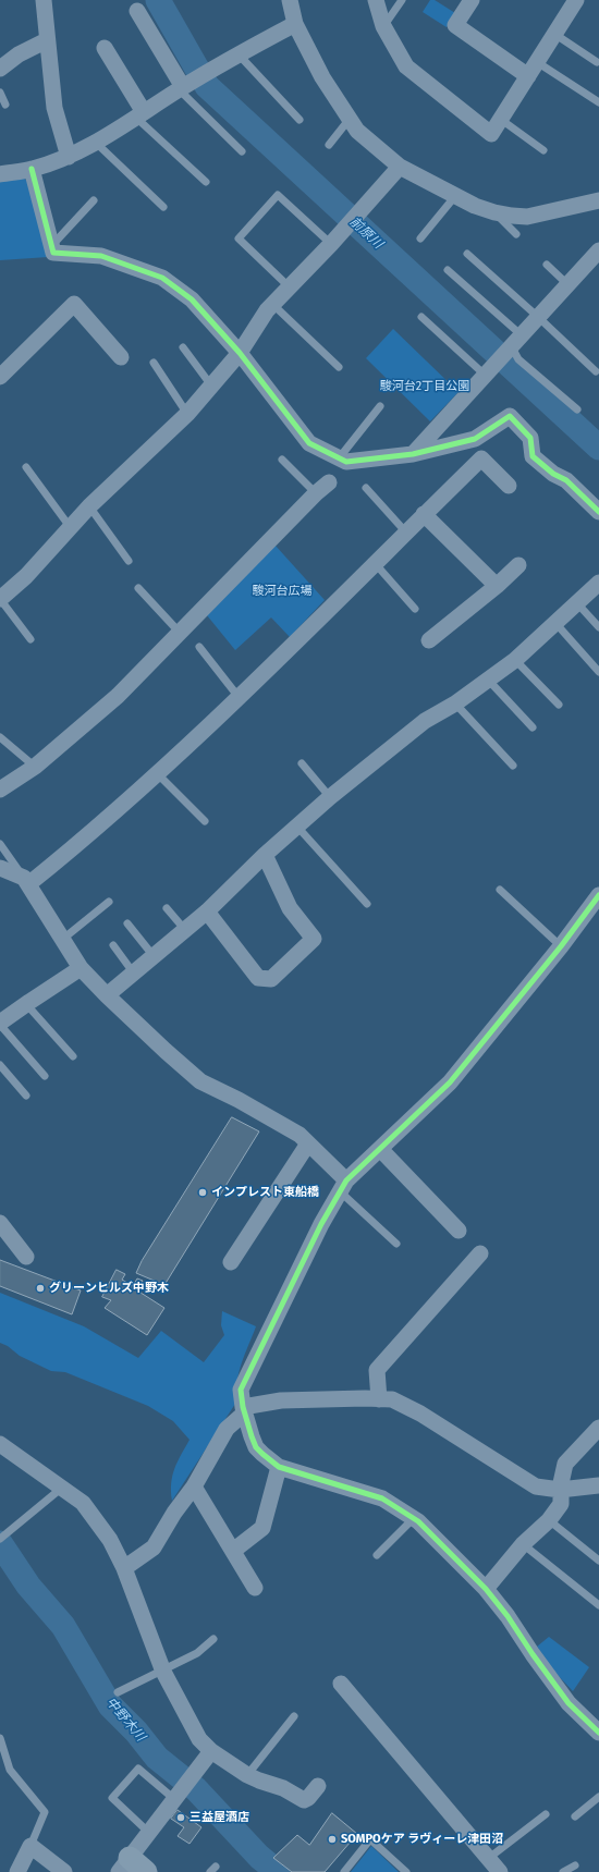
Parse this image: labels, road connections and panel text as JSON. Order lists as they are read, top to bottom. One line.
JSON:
{"water":["前原川","中野木川"],"parks":["駿河台2丁目公園","駿河台広場"],"places":["インプレスト東船橋","グリーンヒルズ中野木","三益屋酒店","SOMPOケア ラヴィーレ津田沼"]}
